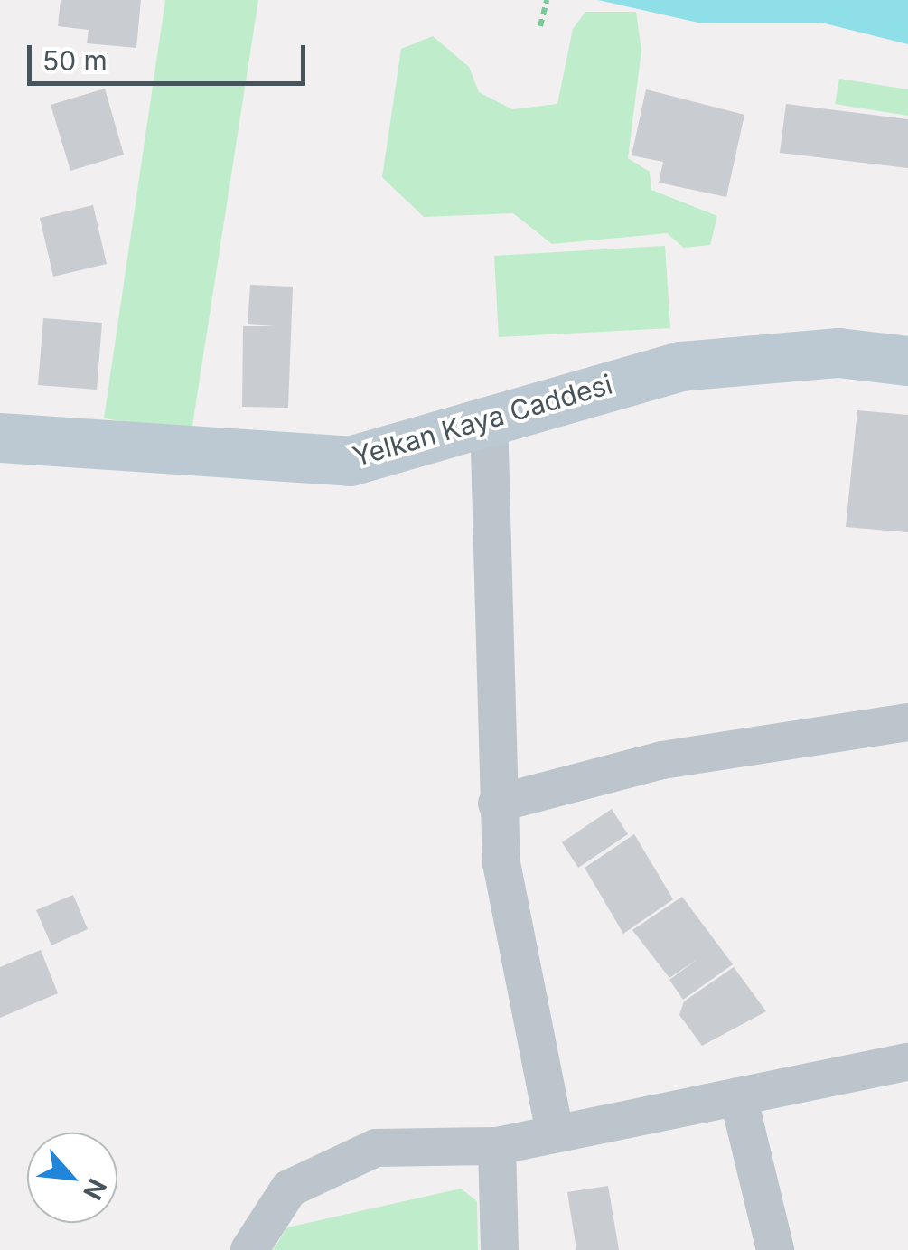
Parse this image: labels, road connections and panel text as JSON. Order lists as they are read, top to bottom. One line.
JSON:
{"streets":{"street":["Yelkan Kaya Caddesi"]},"scale_bar":"50 m","north":"bottom right"}
